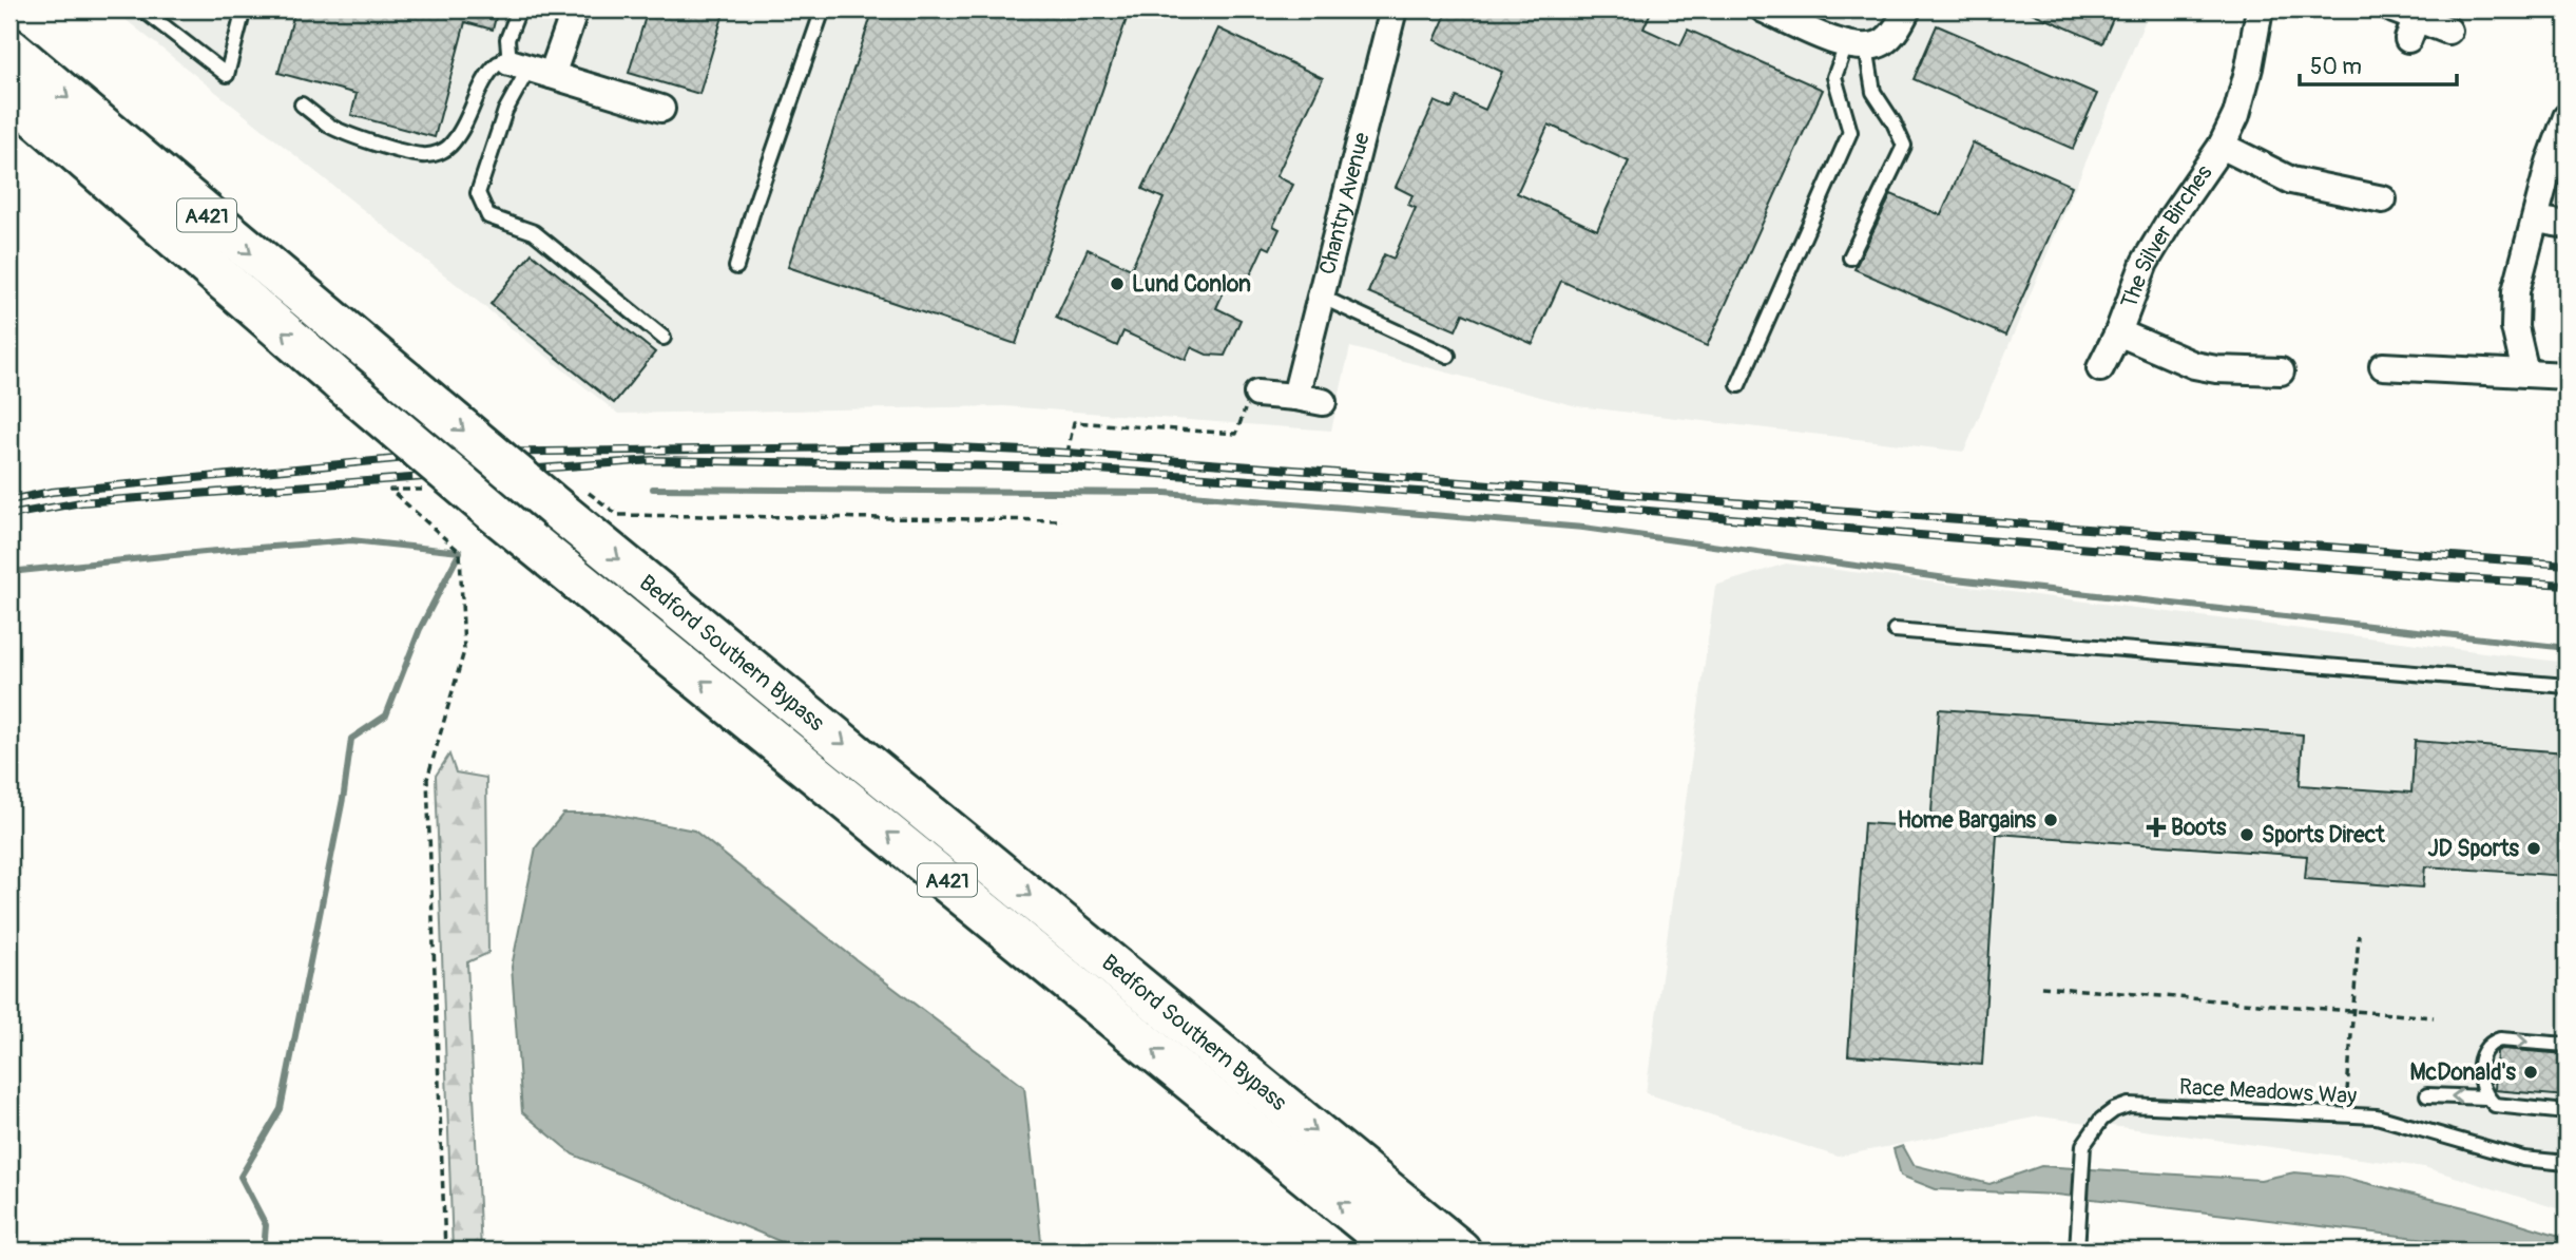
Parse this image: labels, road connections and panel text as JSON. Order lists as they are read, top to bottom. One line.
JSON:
{"streets":{"highway":["A421","Bedford Southern Bypass"],"street":["Chantry Avenue","The Silver Birches"],"lane":["Race Meadows Way"]},"crossings":[["A421","Bedford Southern Bypass"]],"places":{"other":["Lund Conlon","Home Bargains","Sports Direct","JD Sports","McDonald's"],"health":["Boots"]},"scale_bar":"50 m"}
